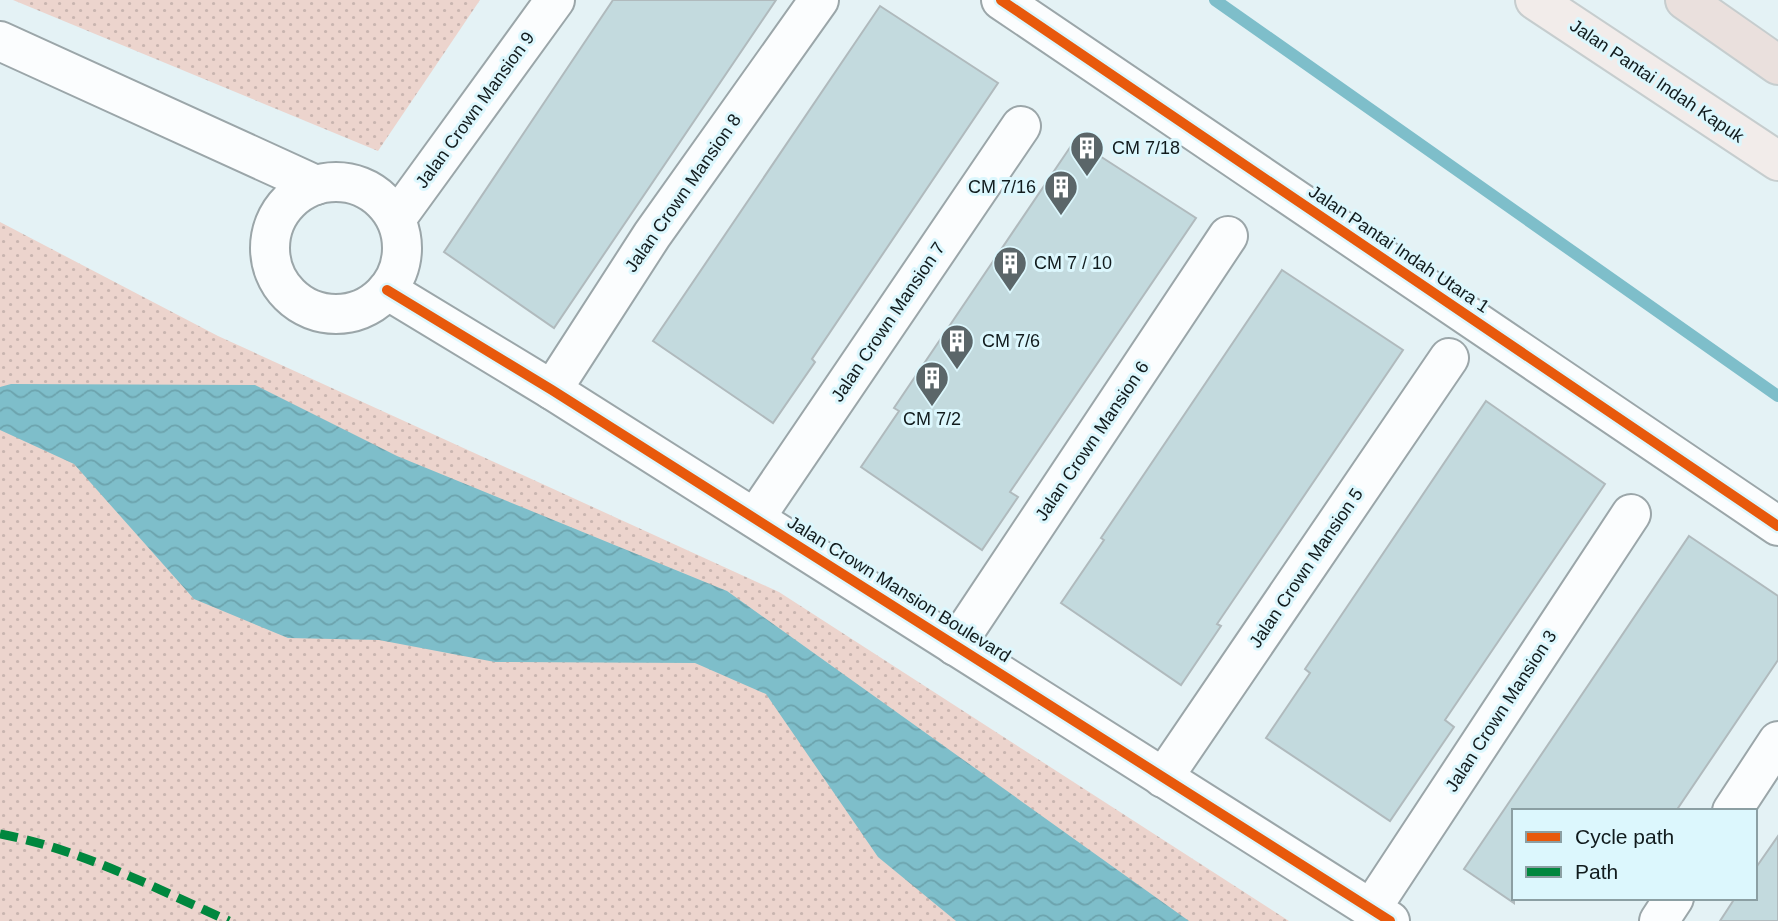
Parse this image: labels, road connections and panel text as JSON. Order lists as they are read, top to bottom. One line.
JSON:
{"streets":{"main road":["Jalan Pantai Indah Kapuk"],"street":["Jalan Crown Mansion 9","Jalan Crown Mansion 8","Jalan Pantai Indah Utara 1","Jalan Crown Mansion 7","Jalan Crown Mansion 6","Jalan Crown Mansion 5","Jalan Crown Mansion Boulevard","Jalan Crown Mansion 3"]},"crossings":[["Jalan Crown Mansion 9","Jalan Crown Mansion Boulevard"],["Jalan Crown Mansion 8","Jalan Crown Mansion Boulevard"],["Jalan Crown Mansion 7","Jalan Crown Mansion Boulevard"],["Jalan Crown Mansion 6","Jalan Crown Mansion Boulevard"],["Jalan Crown Mansion 5","Jalan Crown Mansion Boulevard"],["Jalan Crown Mansion Boulevard","Jalan Crown Mansion 3"]],"places":{"building":["CM 7/18","CM 7/16","CM 7 / 10","CM 7/6","CM 7/2"]},"legend":["Cycle path","Path"]}
